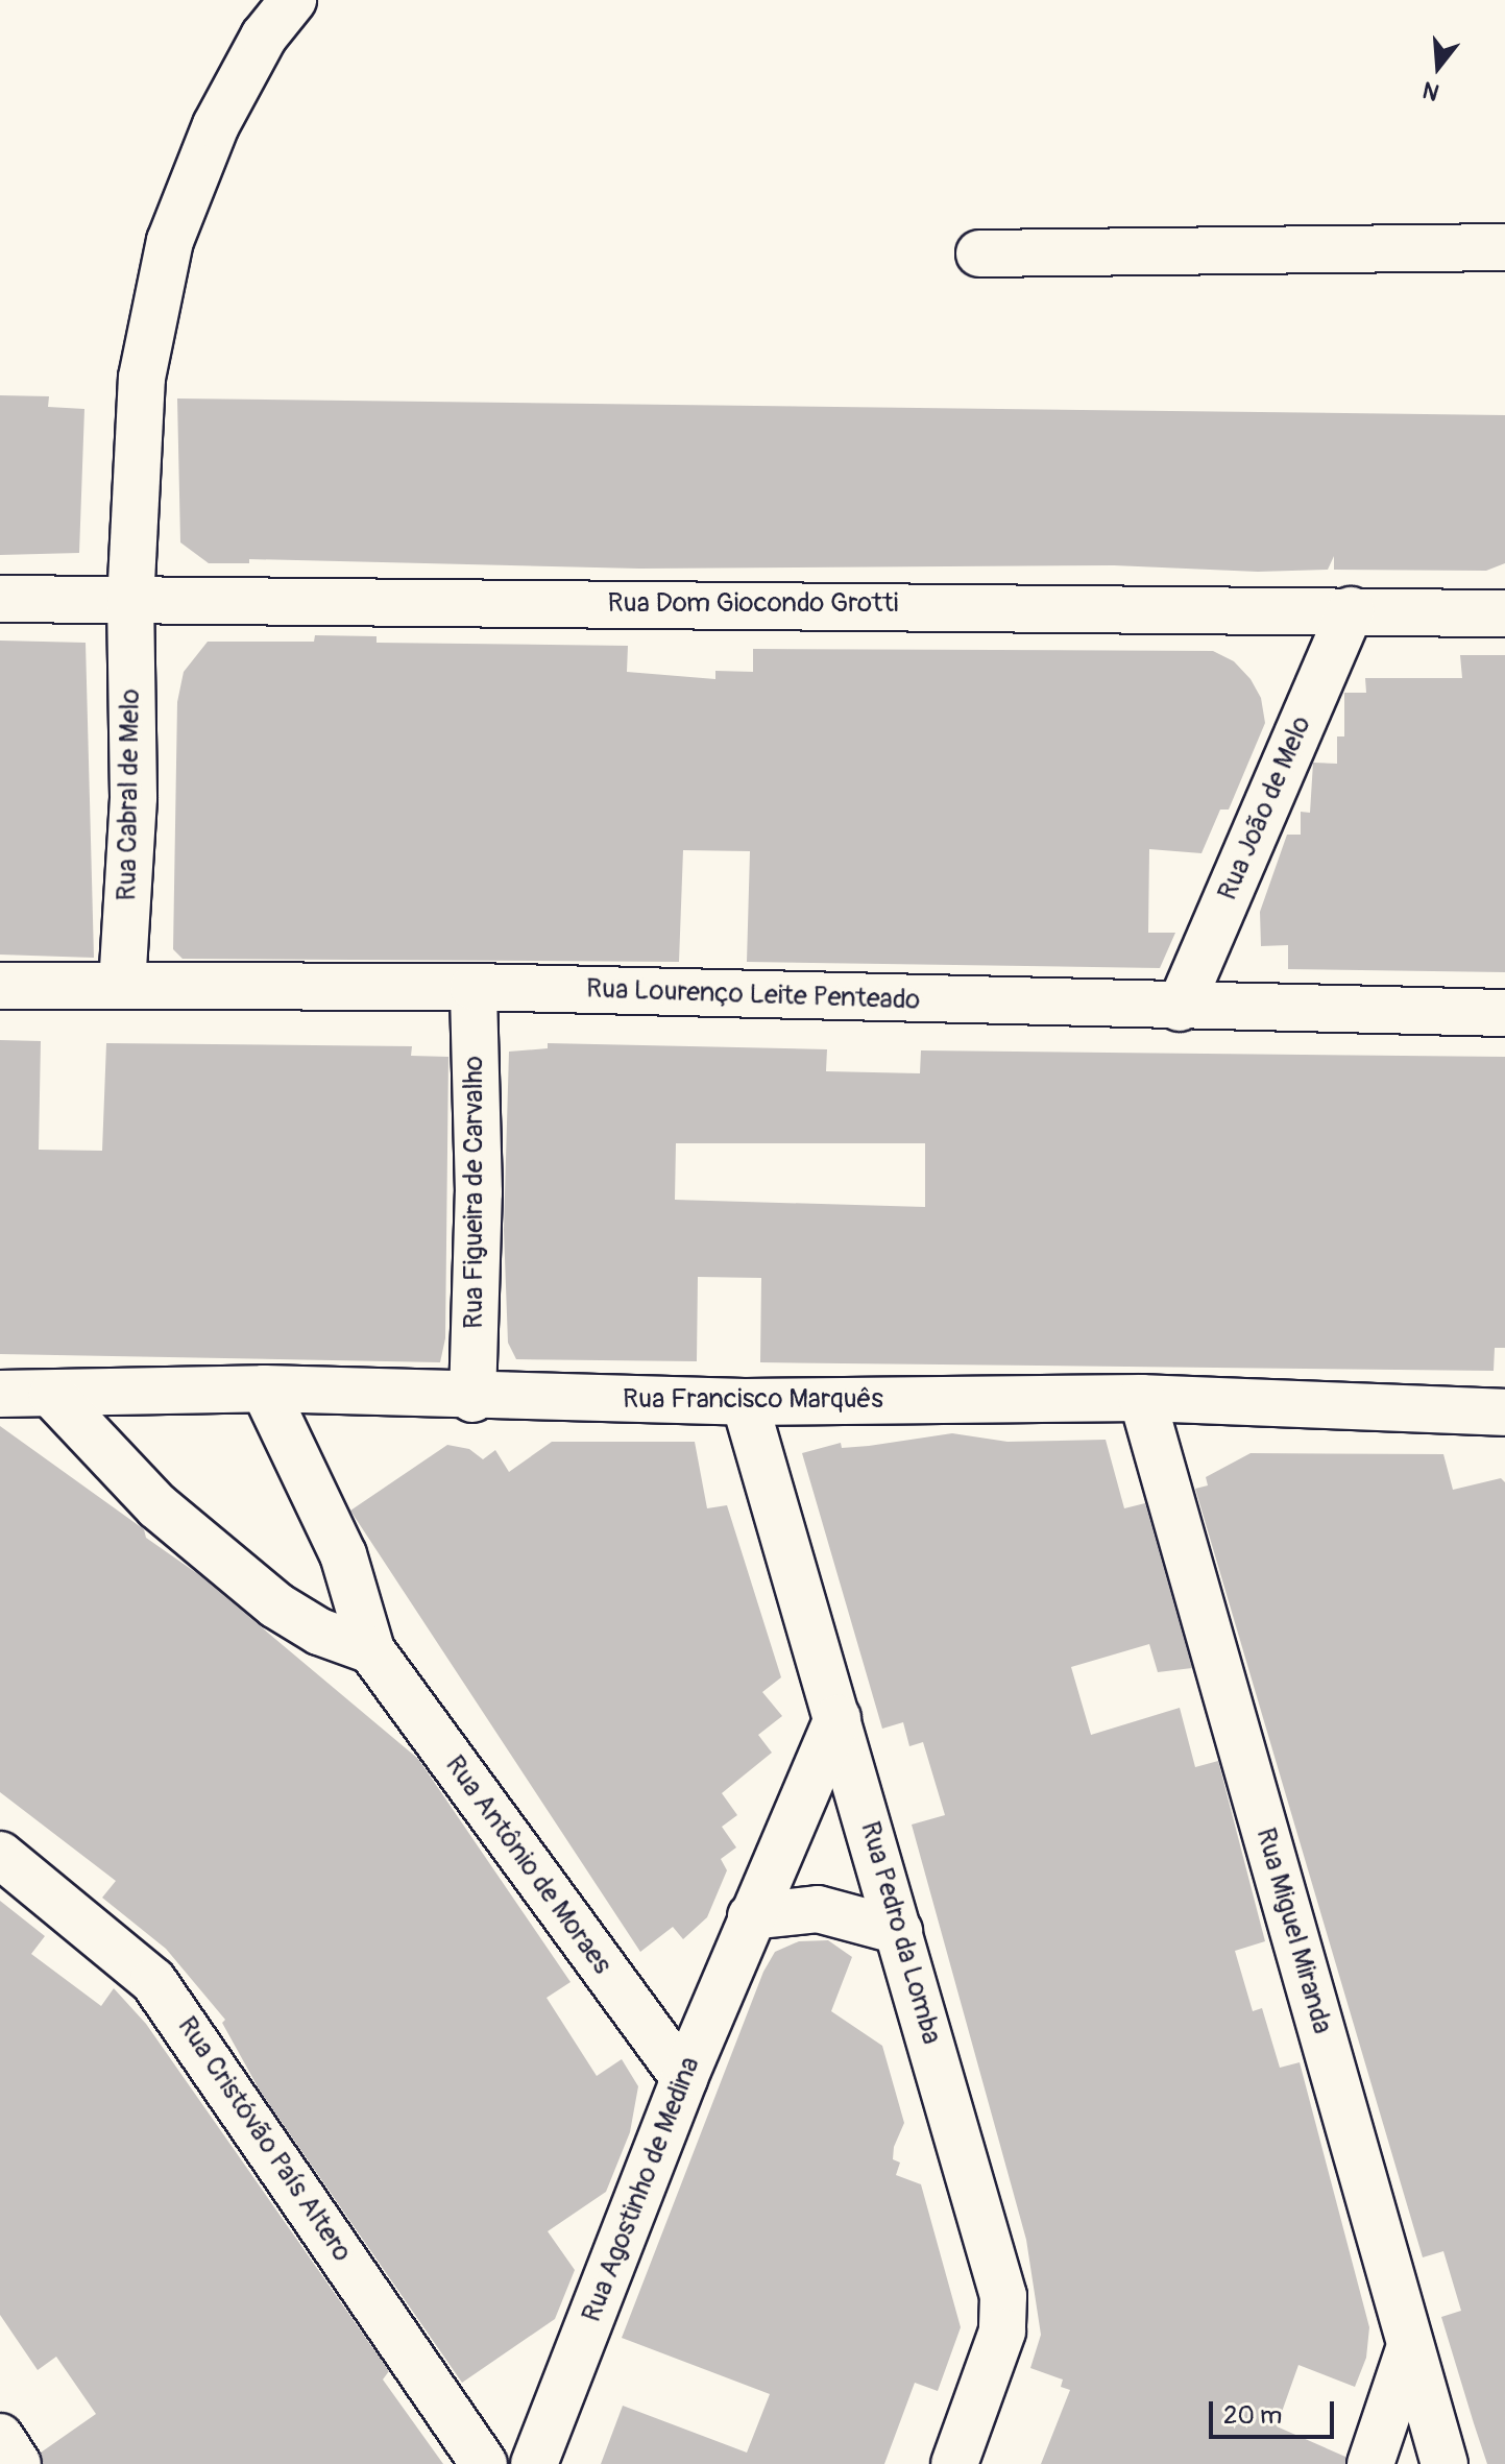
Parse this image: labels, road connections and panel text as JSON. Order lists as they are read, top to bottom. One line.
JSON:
{"streets":{"street":["Rua Dom Giocondo Grotti","Rua Cabral de Melo","Rua João de Melo","Rua Lourenço Leite Penteado","Rua Figueira de Carvalho","Rua Francisco Marquês","Rua Antônio de Moraes","Rua Miguel Miranda","Rua Pedro da Lomba","Rua Cristóvão País Altero","Rua Agostinho de Medina"]},"crossings":[["Rua Dom Giocondo Grotti","Rua Cabral de Melo"],["Rua Dom Giocondo Grotti","Rua João de Melo"],["Rua Cabral de Melo","Rua Lourenço Leite Penteado"],["Rua João de Melo","Rua Lourenço Leite Penteado"],["Rua Lourenço Leite Penteado","Rua Figueira de Carvalho"],["Rua Figueira de Carvalho","Rua Francisco Marquês"],["Rua Francisco Marquês","Rua Antônio de Moraes"],["Rua Francisco Marquês","Rua Miguel Miranda"],["Rua Francisco Marquês","Rua Pedro da Lomba"],["Rua Antônio de Moraes","Rua Agostinho de Medina"],["Rua Pedro da Lomba","Rua Agostinho de Medina"]],"scale_bar":"20 m","north":"bottom"}
